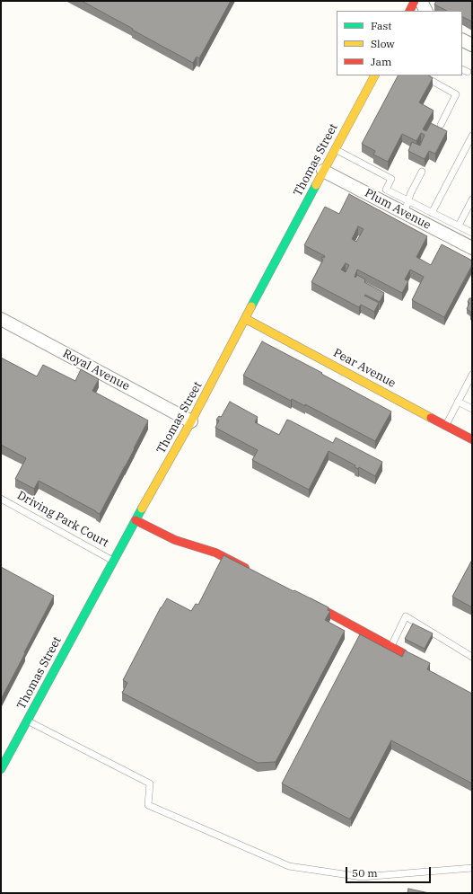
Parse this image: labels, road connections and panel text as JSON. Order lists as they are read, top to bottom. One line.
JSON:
{"streets":{"main road":["Thomas Street","Pear Avenue"],"street":["Plum Avenue","Royal Avenue"],"lane":["Driving Park Court"]},"crossings":[["Thomas Street","Plum Avenue"],["Thomas Street","Pear Avenue"],["Thomas Street","Royal Avenue"],["Thomas Street","Driving Park Court"]],"legend":["Fast","Slow","Jam"],"scale_bar":"50 m"}
